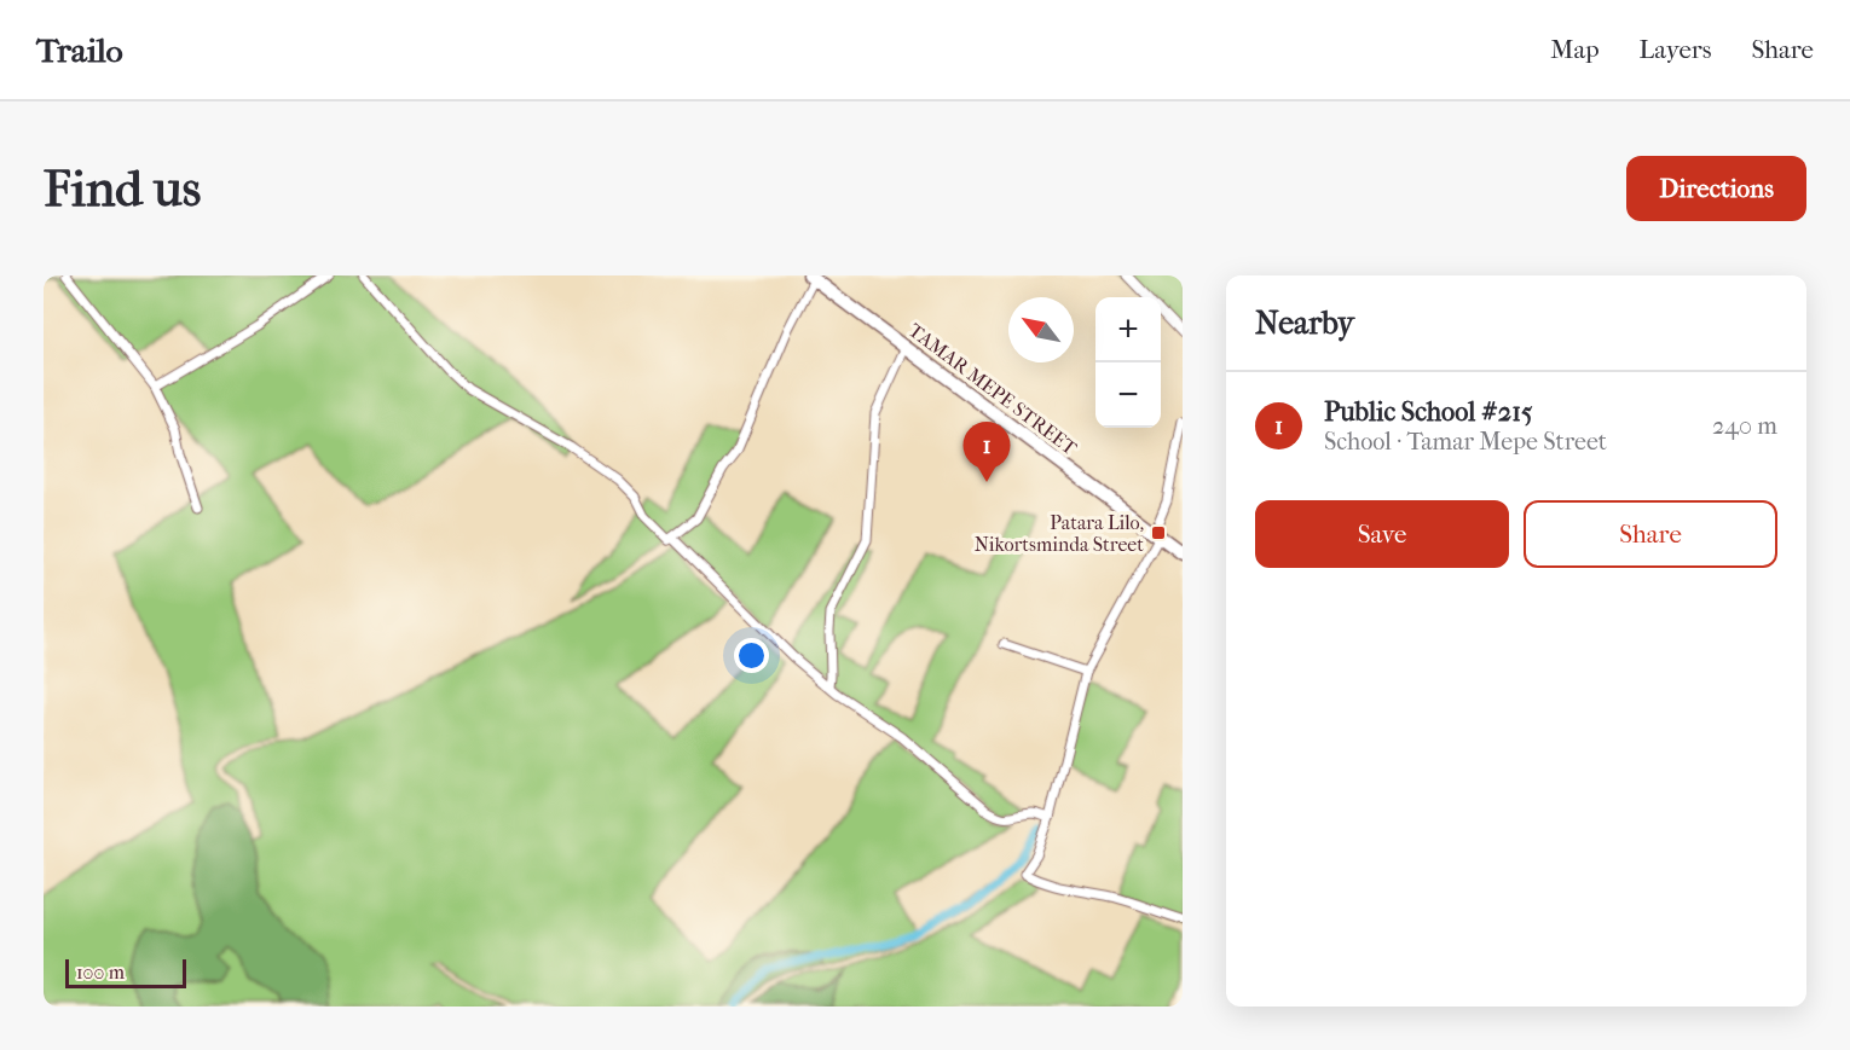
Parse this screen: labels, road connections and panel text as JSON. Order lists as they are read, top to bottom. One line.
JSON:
{"streets":{"street":["TAMAR MEPE STREET"]},"places":{"transit":["Patara Lilo, Nikortsminda Street"]},"scale_bar":"100 m","north":"top left","page":{"header":"Trailo","nav":["Map","Layers","Share"],"buttons":["Directions",["Save","Share"]],"title":"Find us","heading":"Nearby","map_buttons":["+","−"],"list":[{"mark":"1","name":"Public School #215","note":"School · Tamar Mepe Street","value":"240 m"}],"pins":"1","scale":"100 m"}}
